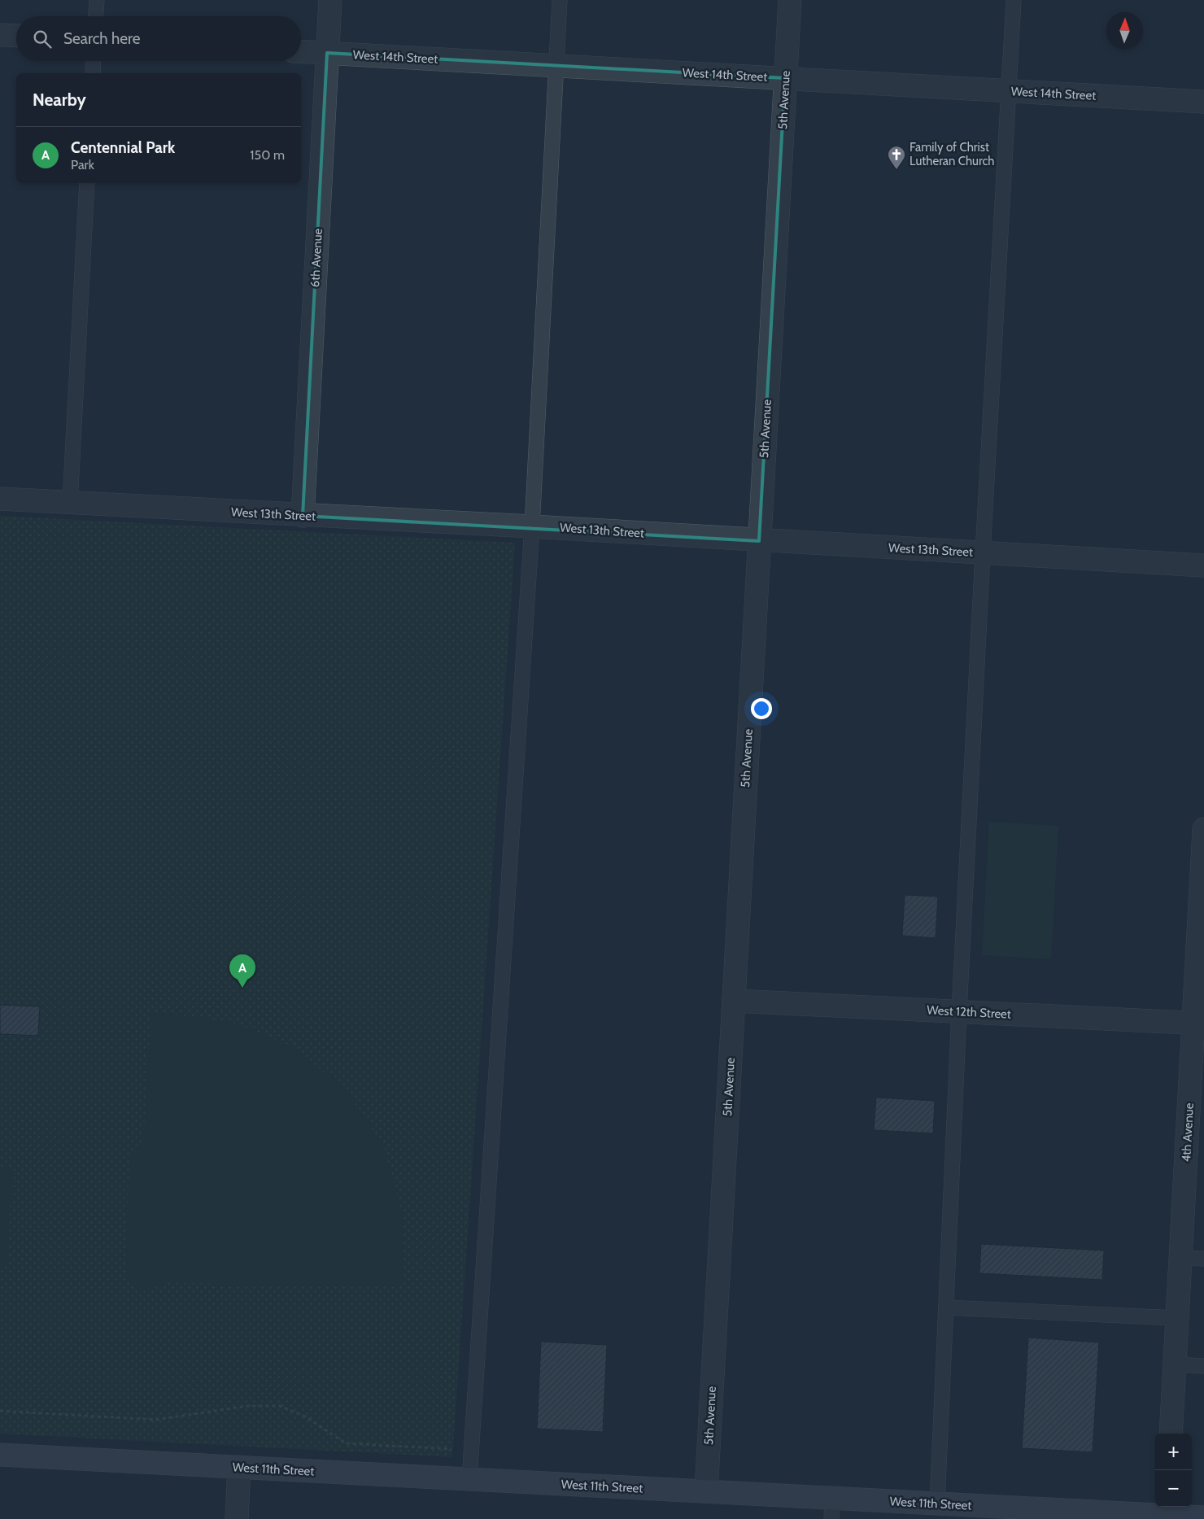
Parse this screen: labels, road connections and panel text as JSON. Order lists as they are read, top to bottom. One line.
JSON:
{"streets":{"main road":["West 11th Street"],"street":["West 14th Street","5th Avenue","6th Avenue","West 13th Street","West 12th Street","4th Avenue"]},"crossings":[["West 14th Street","5th Avenue"],["West 14th Street","6th Avenue"],["5th Avenue","West 13th Street"],["5th Avenue","West 12th Street"],["5th Avenue","West 11th Street"],["6th Avenue","West 13th Street"],["West 12th Street","4th Avenue"]],"places":{"church":["Family of Christ Lutheran Church"]},"north":"top","page":{"search":"Search here","heading":"Nearby","list":[{"mark":"A","name":"Centennial Park","note":"Park","value":"150 m"}],"pins":"A","map_buttons":["+","−"]}}
